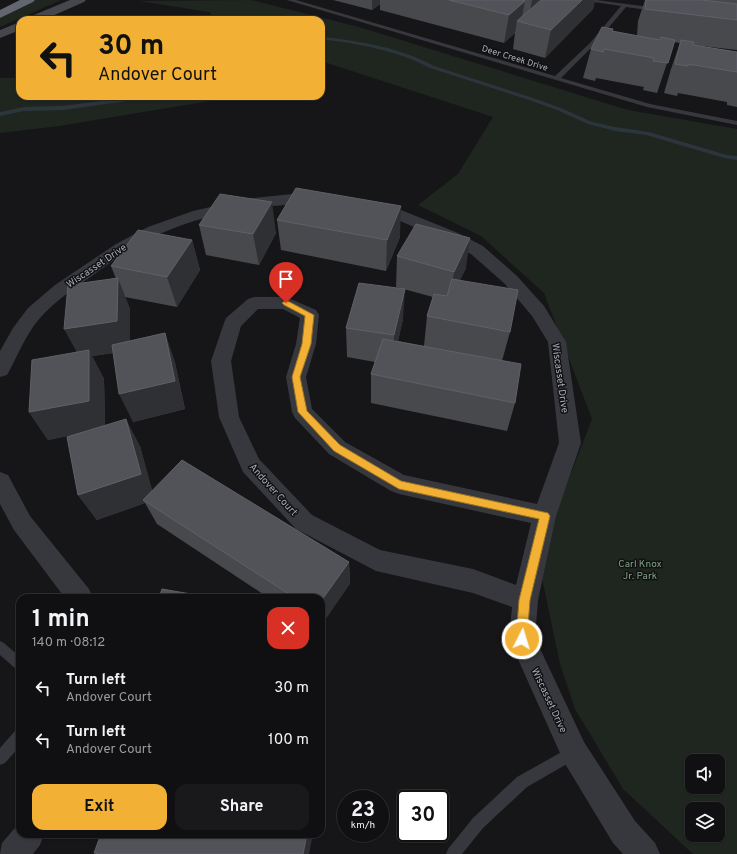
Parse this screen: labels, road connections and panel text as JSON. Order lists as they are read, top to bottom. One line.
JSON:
{"streets":{"street":["Wiscasset Drive","Andover Court"],"lane":["Deer Creek Drive"]},"crossings":[["Wiscasset Drive","Andover Court"]],"parks":["Carl Knox Jr. Park"],"page":{"turn":["30 m","Andover Court"],"heading":["1 min","140 m · 08:12"],"list":[{"name":"Turn left","note":"Andover Court","value":"30 m"},{"name":"Turn left","note":"Andover Court","value":"100 m"}],"buttons":["Exit","Share"],"speed":"23 km/h","limit":"30"}}
